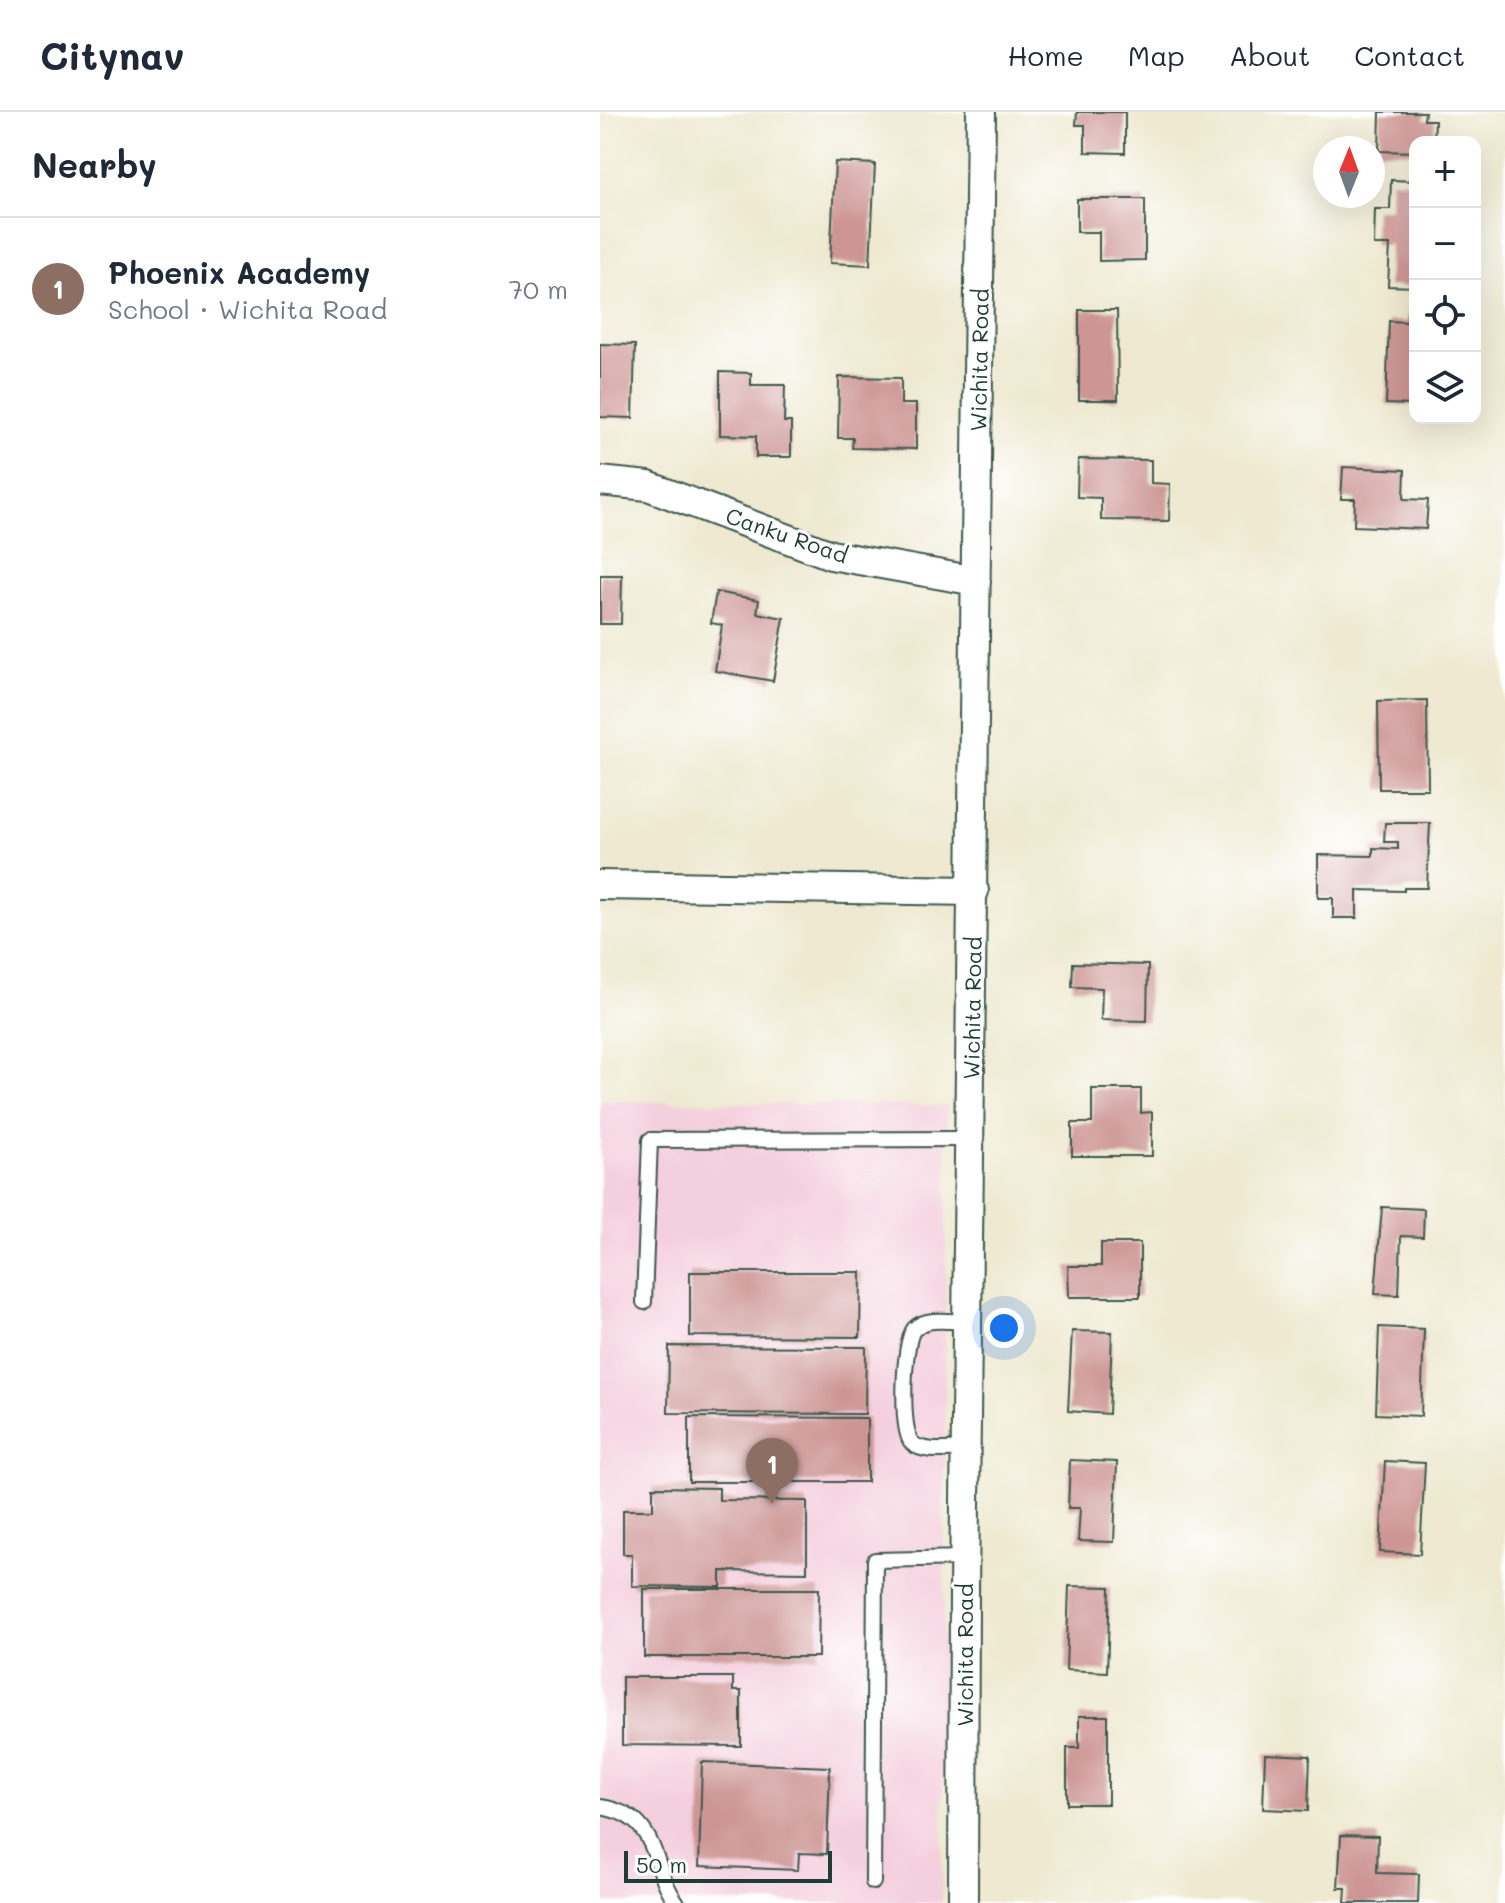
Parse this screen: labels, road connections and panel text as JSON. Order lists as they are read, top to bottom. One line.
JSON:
{"streets":{"street":["Wichita Road","Canku Road"]},"crossings":[["Wichita Road","Canku Road"]],"scale_bar":"50 m","north":"top","page":{"header":"Citynav","nav":["Home","Map","About","Contact"],"heading":"Nearby","map_buttons":["+","−"],"list":[{"mark":"1","name":"Phoenix Academy","note":"School · Wichita Road","value":"70 m"}],"pins":"1","scale":"50 m"}}
